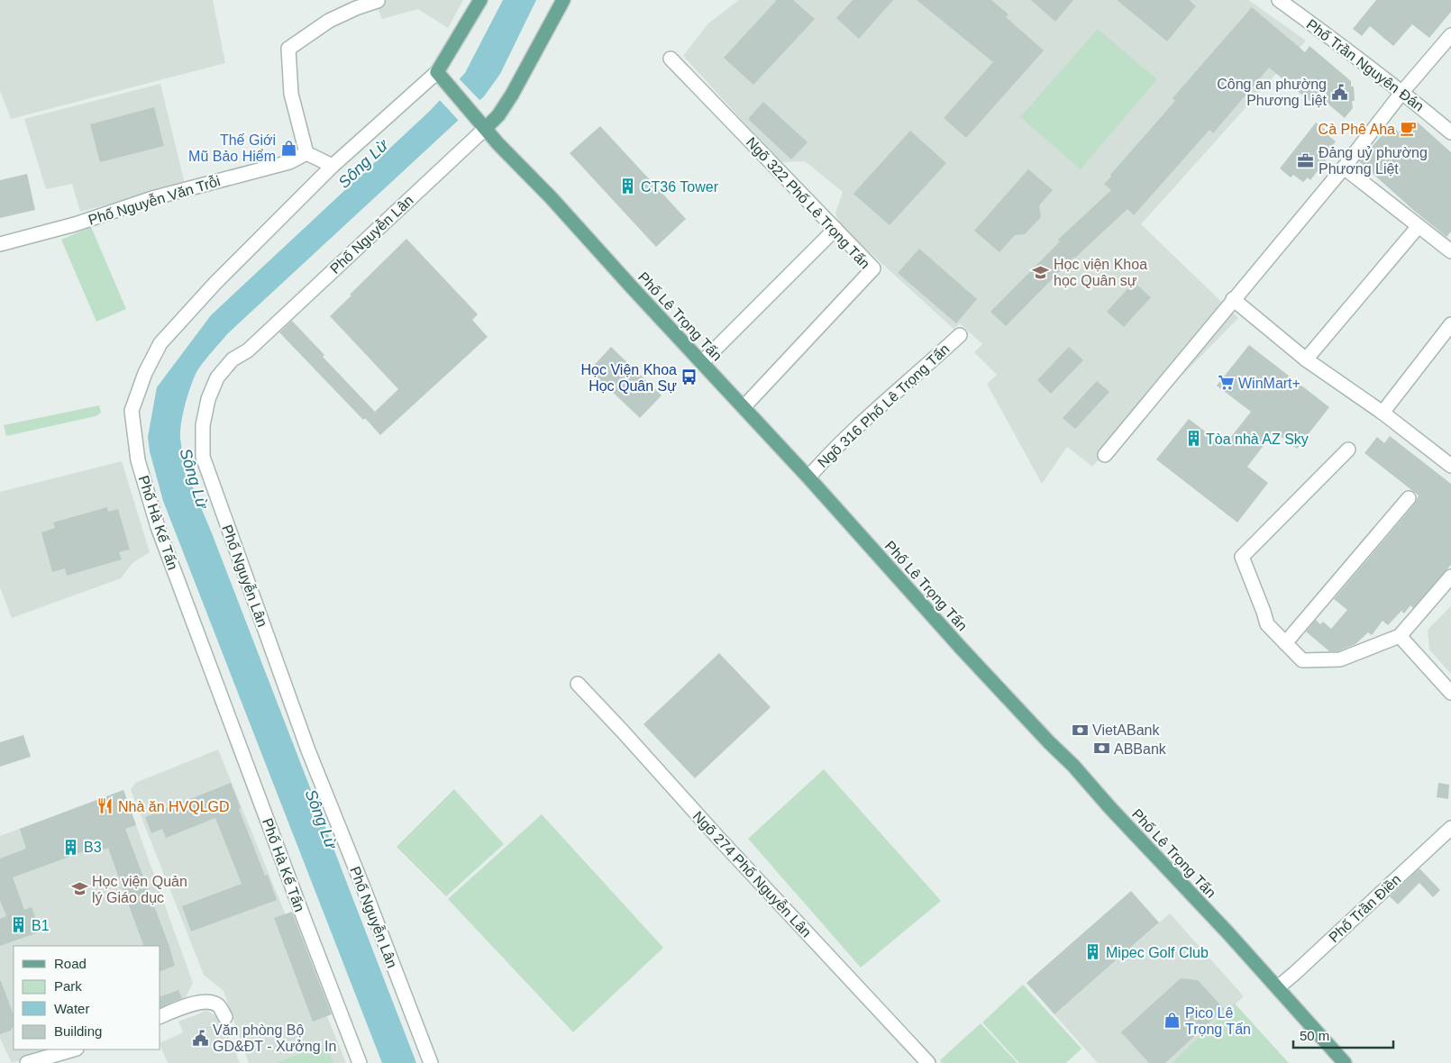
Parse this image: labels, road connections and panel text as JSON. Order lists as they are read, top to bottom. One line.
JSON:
{"streets":{"main road":["Phố Lê Trọng Tấn"],"street":["Phố Trần Nguyên Đán","Phố Nguyễn Văn Trỗi","Ngõ 322 Phố Lê Trọng Tấn","Phố Nguyễn Lân","Ngõ 316 Phố Lê Trọng Tấn","Phố Hà Kế Tấn","Ngõ 274 Phố Nguyễn Lân","Phố Trần Điền"]},"crossings":[["Ngõ 322 Phố Lê Trọng Tấn","Phố Lê Trọng Tấn"],["Phố Nguyễn Lân","Phố Lê Trọng Tấn"],["Phố Lê Trọng Tấn","Ngõ 316 Phố Lê Trọng Tấn"],["Phố Lê Trọng Tấn","Phố Hà Kế Tấn"],["Phố Lê Trọng Tấn","Phố Trần Điền"]],"water":["Sông Lừ"],"places":{"public building":["Công an phường Phương Liệt","Văn phòng Bộ GD&ĐT - Xưởng In"],"cafe":["Cà Phê Aha"],"shop":["Thế Giới Mũ Bảo Hiểm","Pico Lê Trọng Tấn"],"office":["Đảng uỷ phường Phương Liệt"],"building":["CT36 Tower","Tòa nhà AZ Sky","B3","B1","Mipec Golf Club"],"school or university":["Học viện Khoa học Quân sự","Học viện Quản lý Giáo dục"],"bus stop":["Học Viện Khoa Học Quân Sự"],"supermarket":["WinMart+"],"bank":["VietABank","ABBank"],"restaurant":["Nhà ăn HVQLGD"]},"legend":["Road","Park","Water","Building"],"scale_bar":"50 m"}
